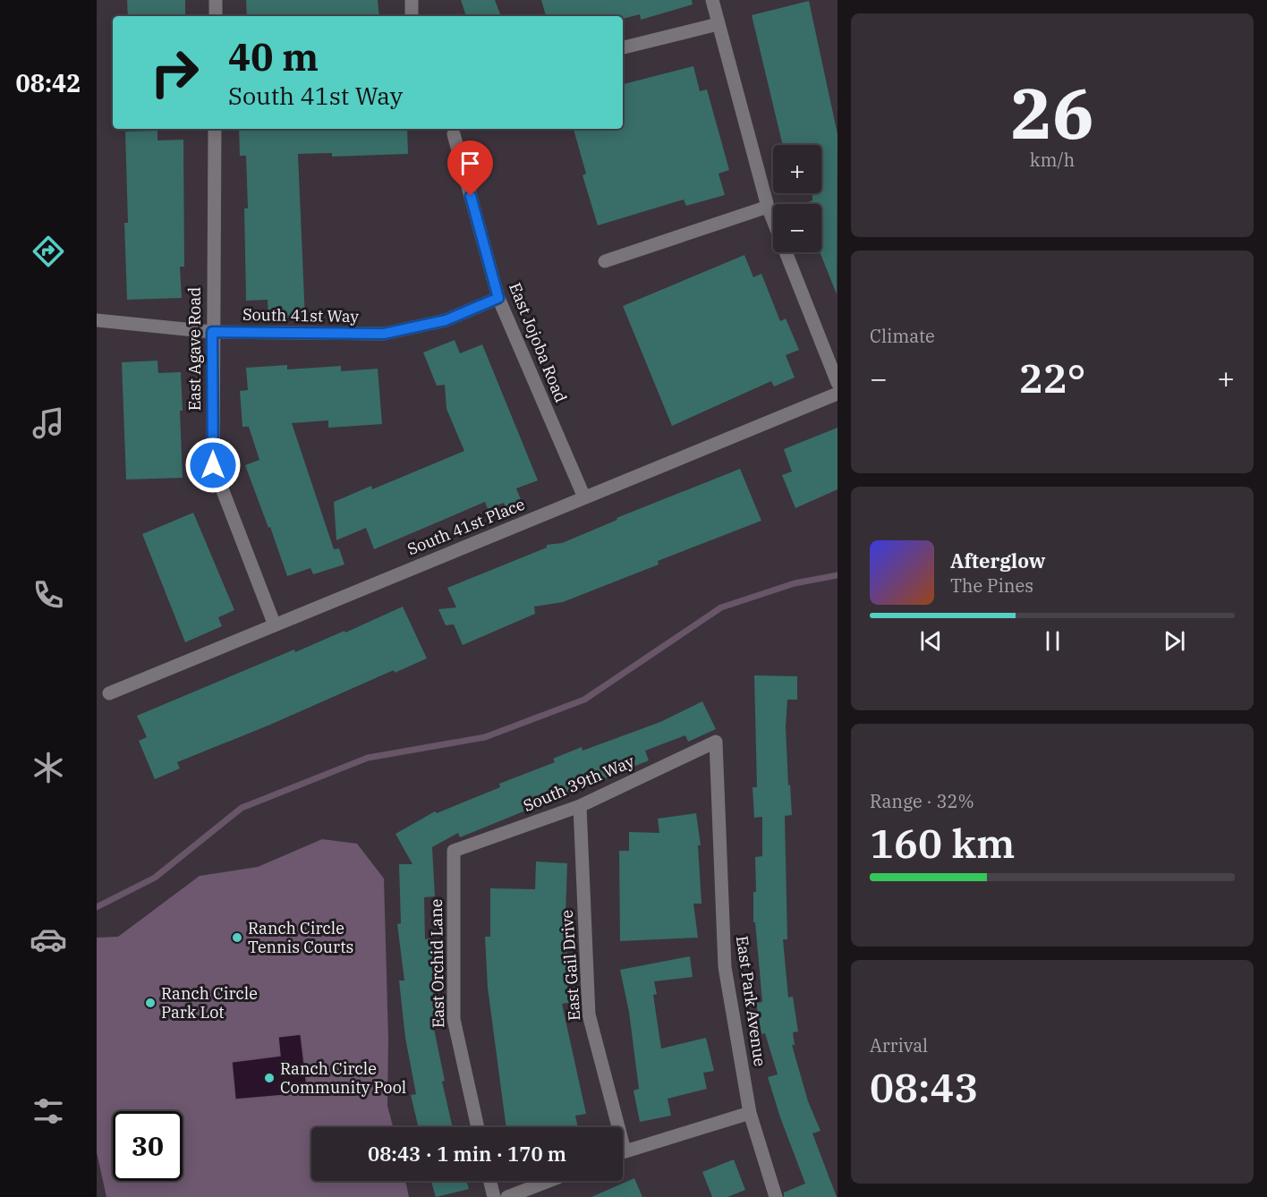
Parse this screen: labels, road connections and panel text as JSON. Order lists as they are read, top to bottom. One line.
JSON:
{"streets":{"street":["South 41st Way","East Jojoba Road","East Agave Road","South 41st Place","South 39th Way","East Orchid Lane","East Gail Drive","East Park Avenue"]},"crossings":[["South 41st Way","East Jojoba Road"],["South 41st Way","East Agave Road"],["East Jojoba Road","South 41st Place"],["East Agave Road","South 41st Place"],["South 39th Way","East Orchid Lane"],["South 39th Way","East Gail Drive"],["South 39th Way","East Park Avenue"]],"places":["Ranch Circle Tennis Courts","Ranch Circle Park Lot","Ranch Circle Community Pool"],"page":{"tabs":"08:42","tile":[["26","km/h"],"Climate",["Range · 32%","160 km"],["Arrival","08:43"]],"turn":["40 m","South 41st Way"],"map_buttons":["+","−"],"heat":["−","22°","+"],"song":["Afterglow","The Pines"],"limit":"30","trip":"08:43 · 1 min · 170 m"}}
